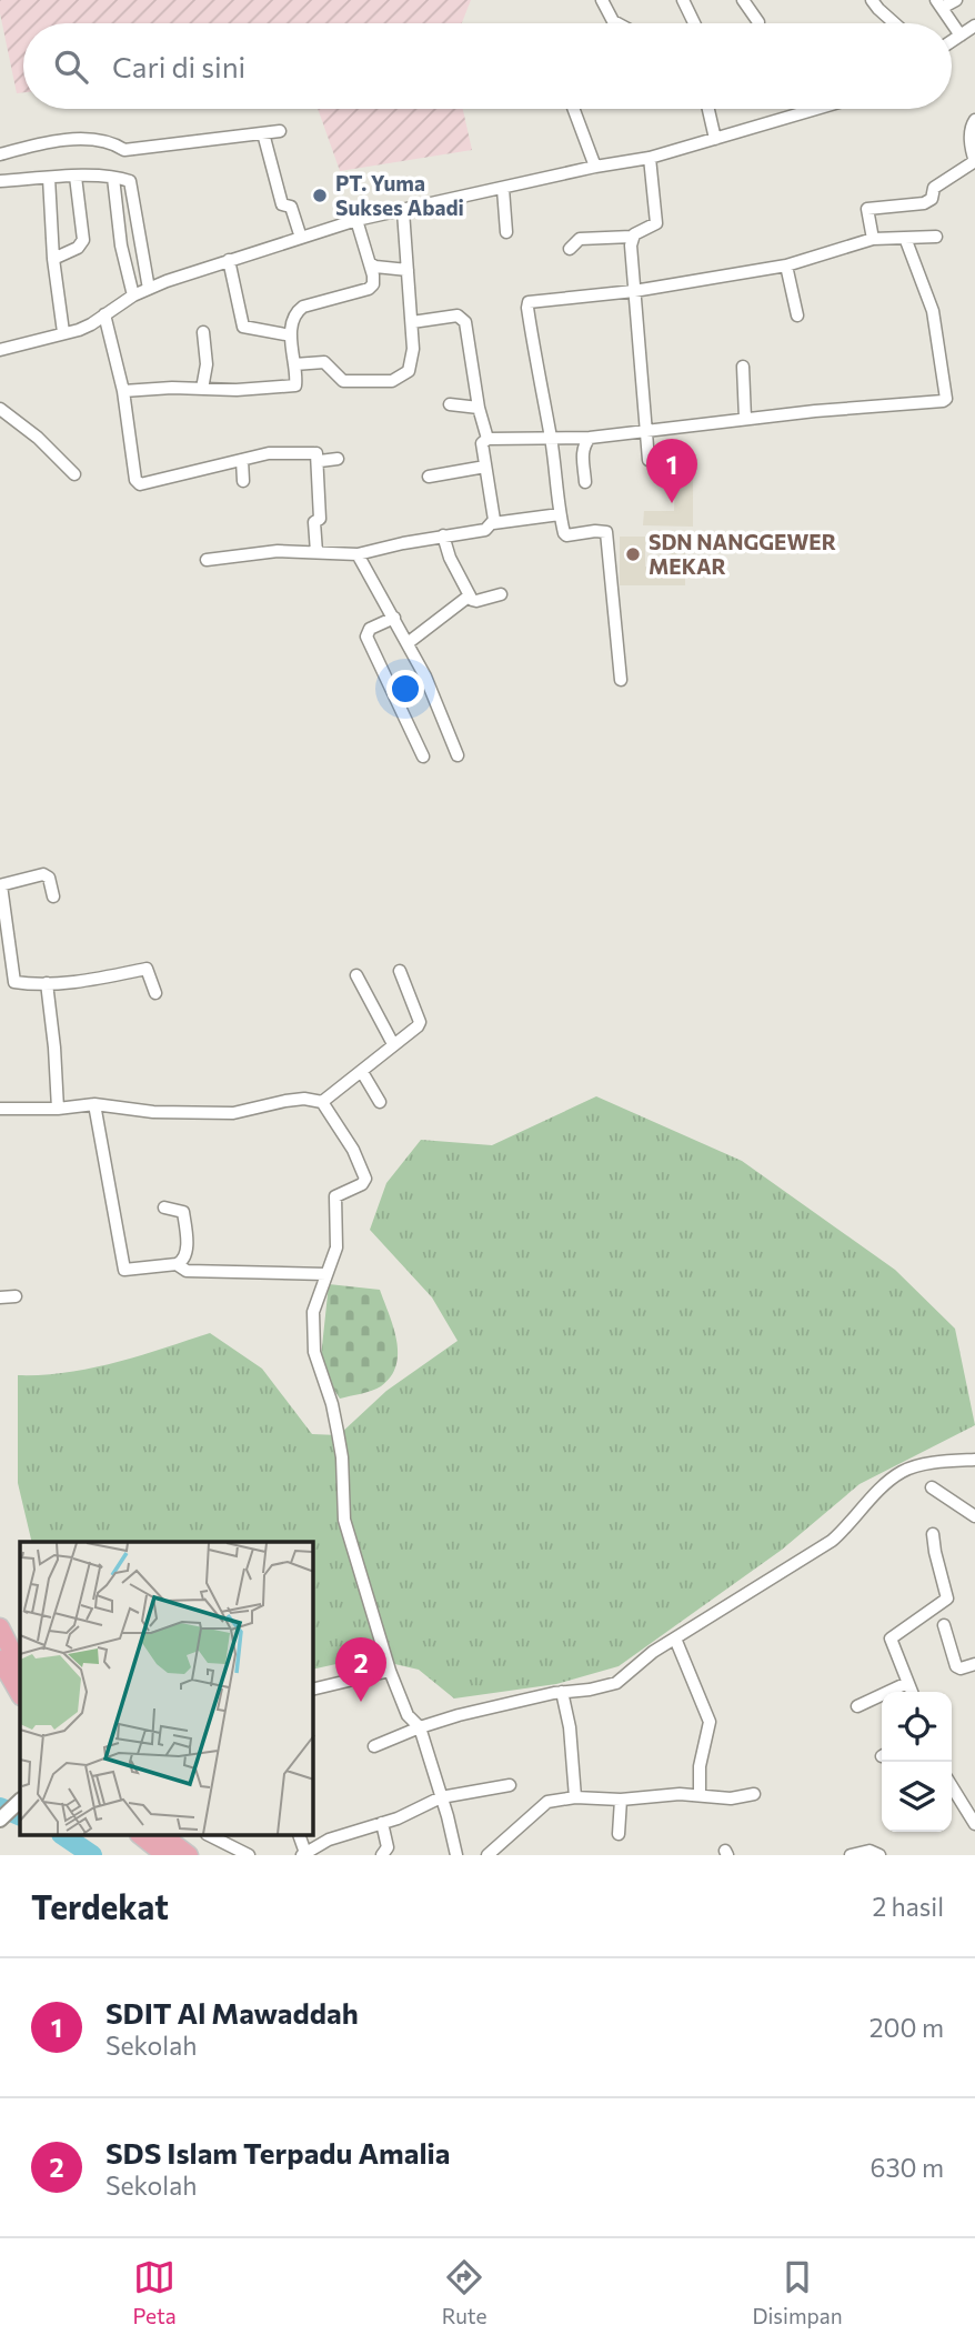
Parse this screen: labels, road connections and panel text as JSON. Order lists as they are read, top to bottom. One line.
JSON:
{"places":["PT. Yuma Sukses Abadi","SDN NANGGEWER MEKAR"],"page":{"search":"Cari di sini","pins":["1","2"],"heading":["Terdekat","2 hasil"],"list":[{"mark":"1","name":"SDIT Al Mawaddah","note":"Sekolah","value":"200 m"},{"mark":"2","name":"SDS Islam Terpadu Amalia","note":"Sekolah","value":"630 m"}],"nav":["Peta","Rute","Disimpan"]}}
